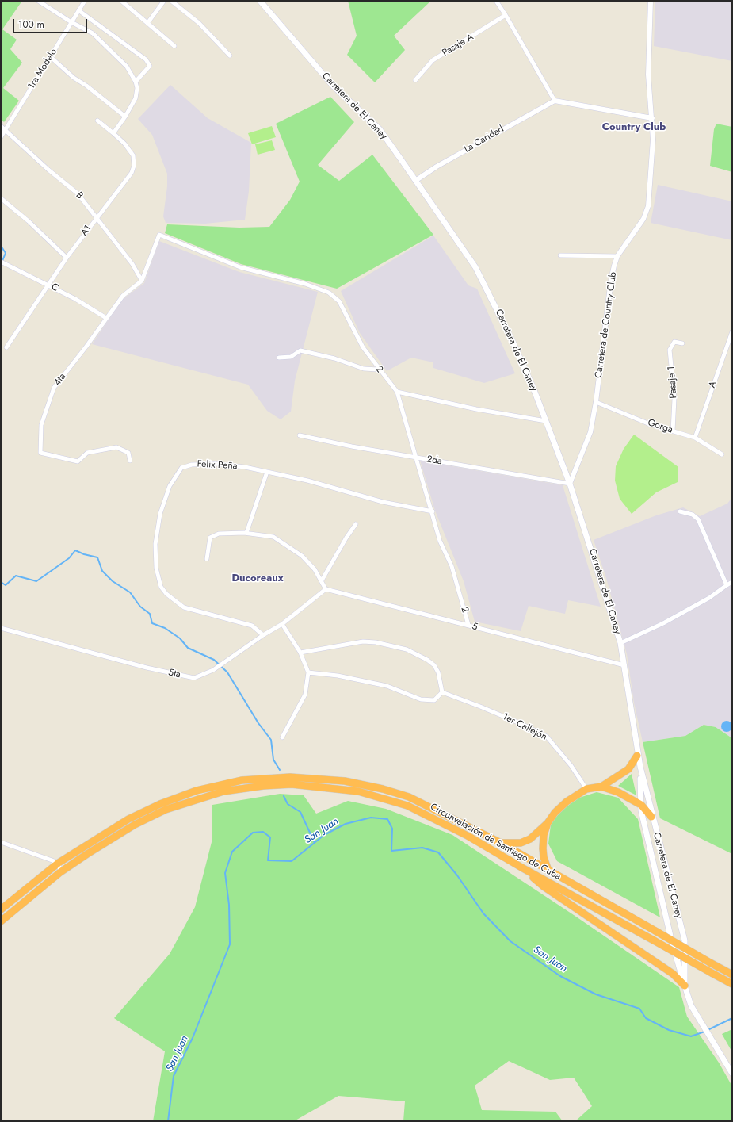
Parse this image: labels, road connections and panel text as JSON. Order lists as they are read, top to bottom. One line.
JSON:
{"streets":{"highway":["Circunvalación de Santiago de Cuba"],"main road":["Carretera de El Caney"],"street":["Pasaje A","1ra Modelo","La Caridad","B","A1","C","Carretera de Country Club","2","4ta","Pasaje 1","A","Gorga","2da","Felix Peña","5","5ta","1er Callejón"]},"crossings":[["1ra Modelo","B"],["Carretera de El Caney","La Caridad"],["Carretera de El Caney","Carretera de Country Club"],["Carretera de El Caney","2da"],["Carretera de El Caney","5"],["B","A1"],["B","2"],["B","4ta"],["A1","C"],["C","4ta"],["Carretera de Country Club","Gorga"],["Carretera de Country Club","2da"],["2","4ta"],["2","2da"],["2","Felix Peña"],["2","5"],["Pasaje 1","Gorga"],["A","Gorga"],["Felix Peña","5ta"],["5","5ta"]],"districts":["Country Club","Ducoreaux"],"water":["San Juan"],"scale_bar":"100 m"}
